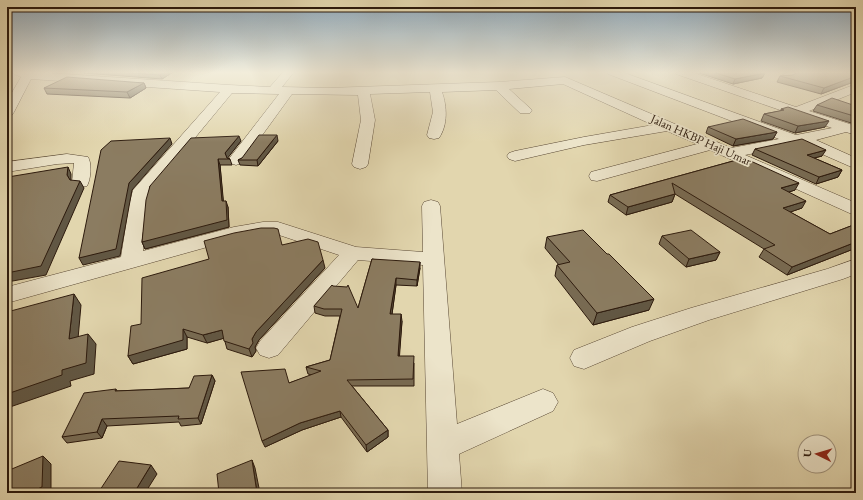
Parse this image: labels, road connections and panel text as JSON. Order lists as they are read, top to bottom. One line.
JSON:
{"streets":{"street":["Jalan HKBP Haji Umar"]},"north":"left"}
